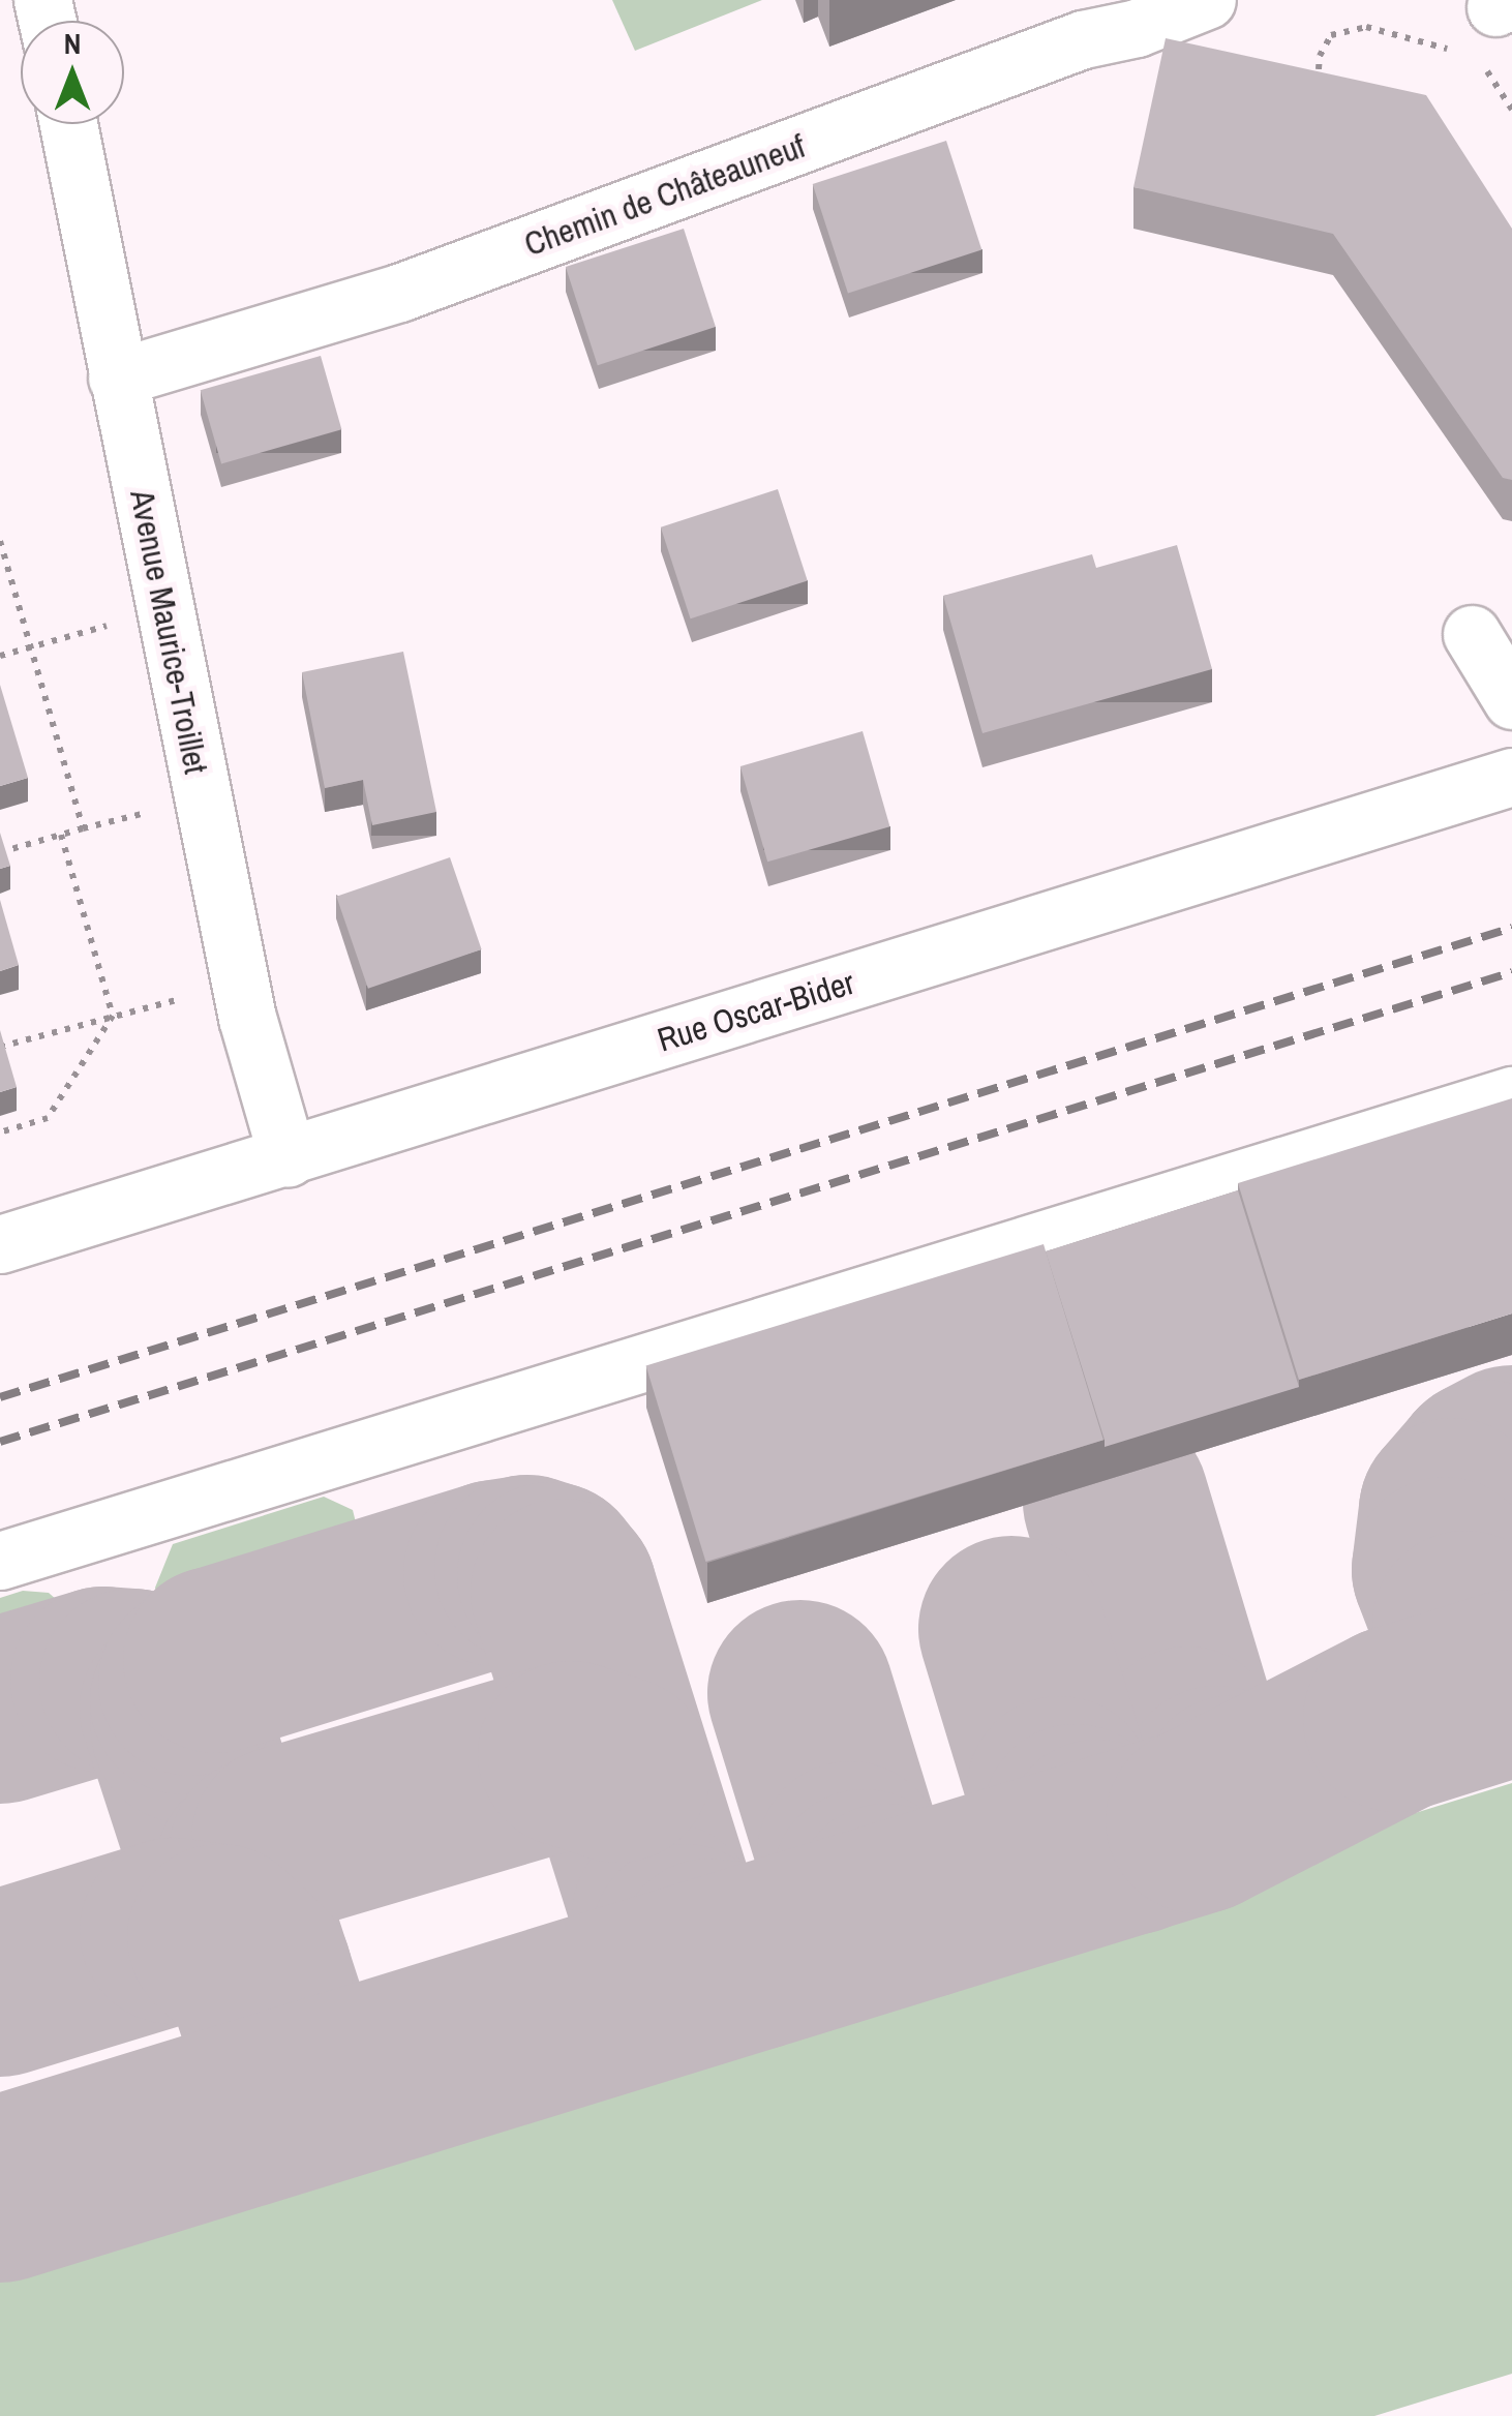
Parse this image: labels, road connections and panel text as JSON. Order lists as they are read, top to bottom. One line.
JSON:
{"streets":{"street":["Chemin de Châteauneuf","Avenue Maurice-Troillet","Rue Oscar-Bider"]},"crossings":[["Chemin de Châteauneuf","Avenue Maurice-Troillet"],["Avenue Maurice-Troillet","Rue Oscar-Bider"]],"north":"top"}
